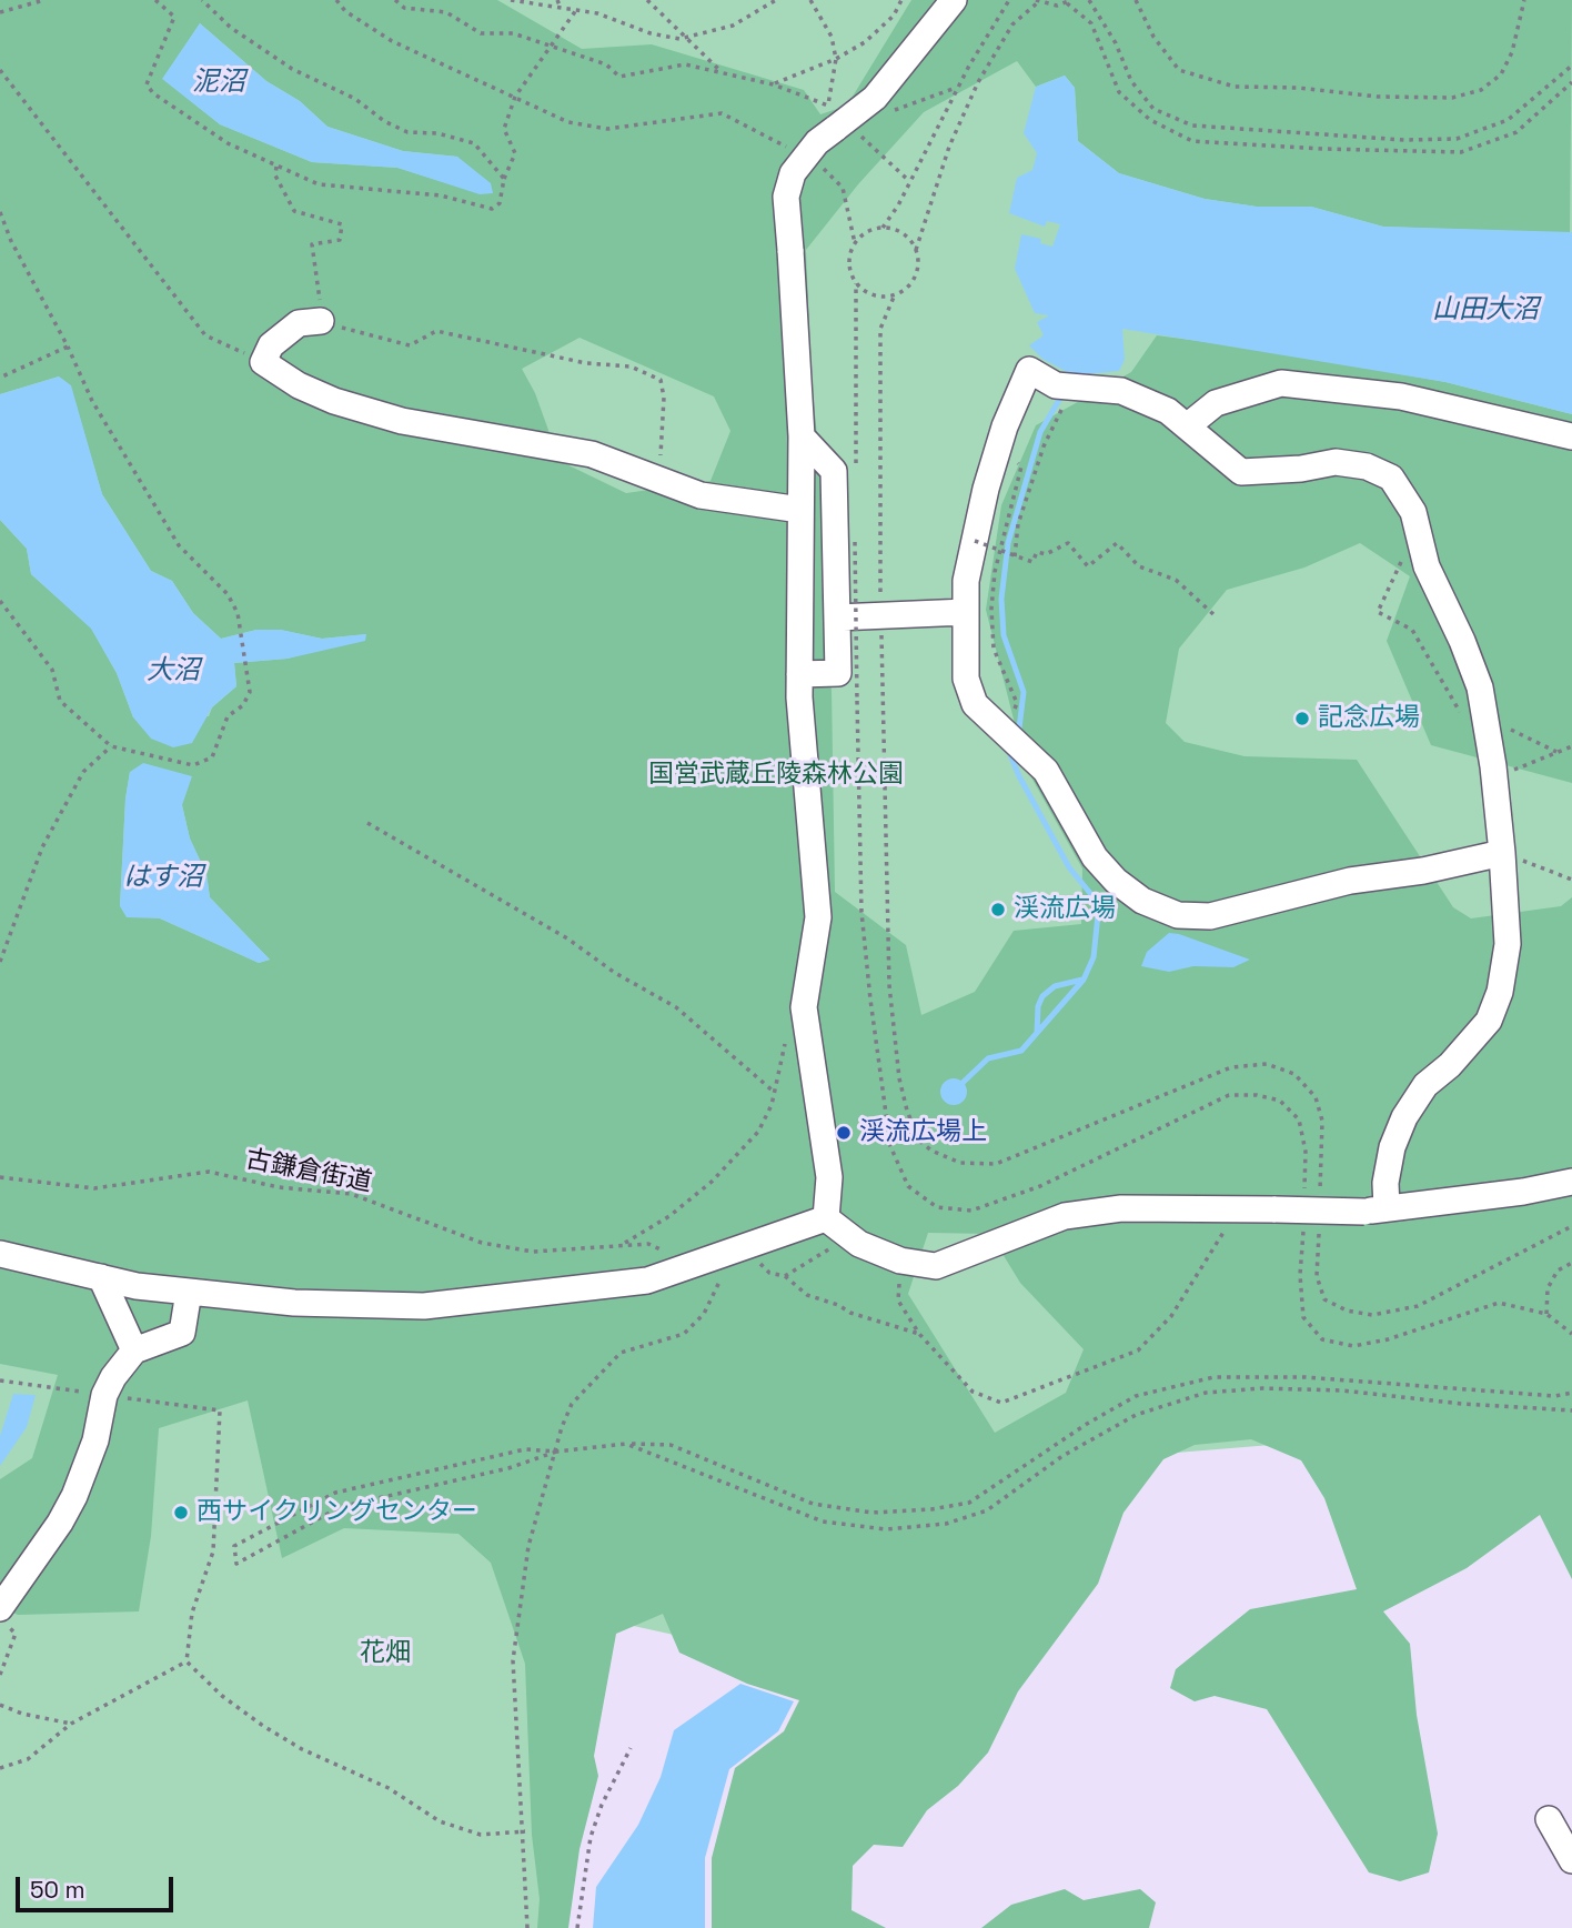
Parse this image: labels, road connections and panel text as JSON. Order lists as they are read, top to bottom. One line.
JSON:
{"streets":{"path":["古鎌倉街道"]},"water":["泥沼","山田大沼","大沼","はす沼"],"parks":["国営武蔵丘陵森林公園","花畑"],"places":["記念広場","渓流広場","渓流広場上","西サイクリングセンター"],"scale_bar":"50 m"}
